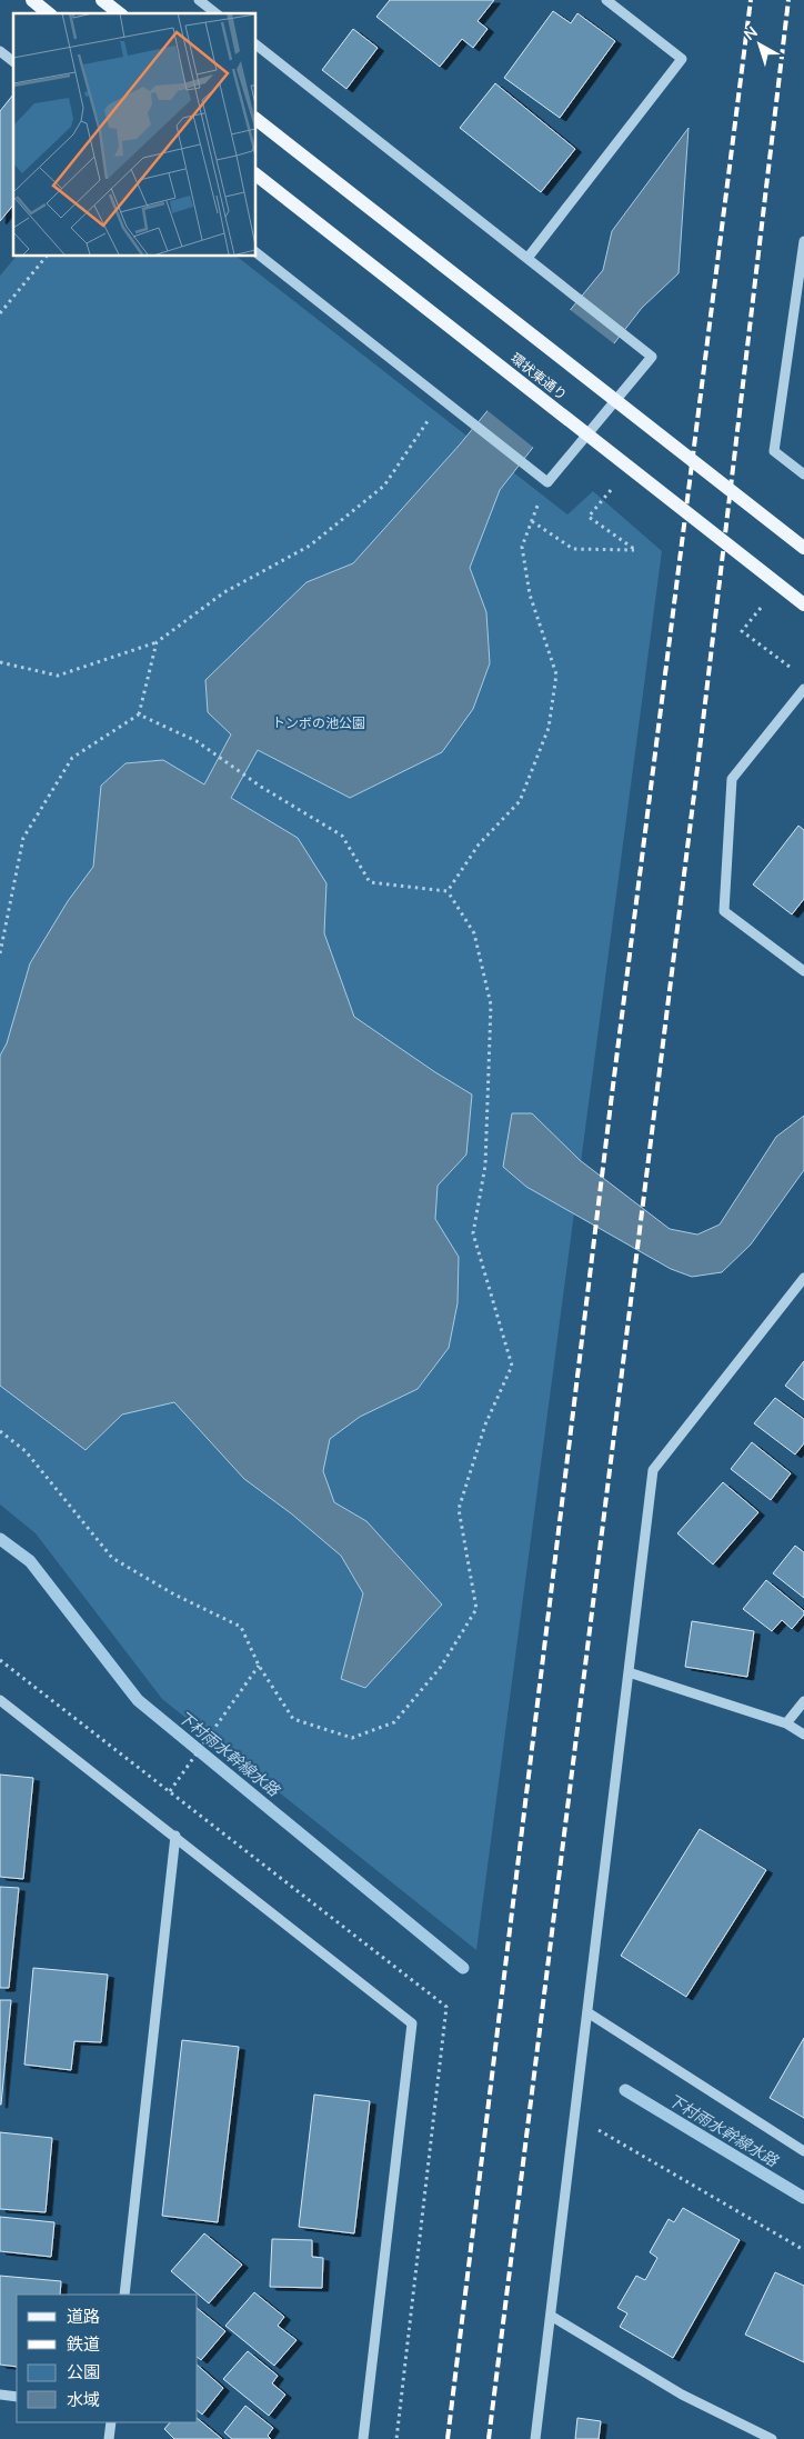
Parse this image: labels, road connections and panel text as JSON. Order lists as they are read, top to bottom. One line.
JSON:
{"streets":{"main road":["環状東通り"]},"water":["下村雨水幹線水路"],"parks":["トンボの池公園"],"legend":["道路","鉄道","公園","水域"],"north":"top left"}
